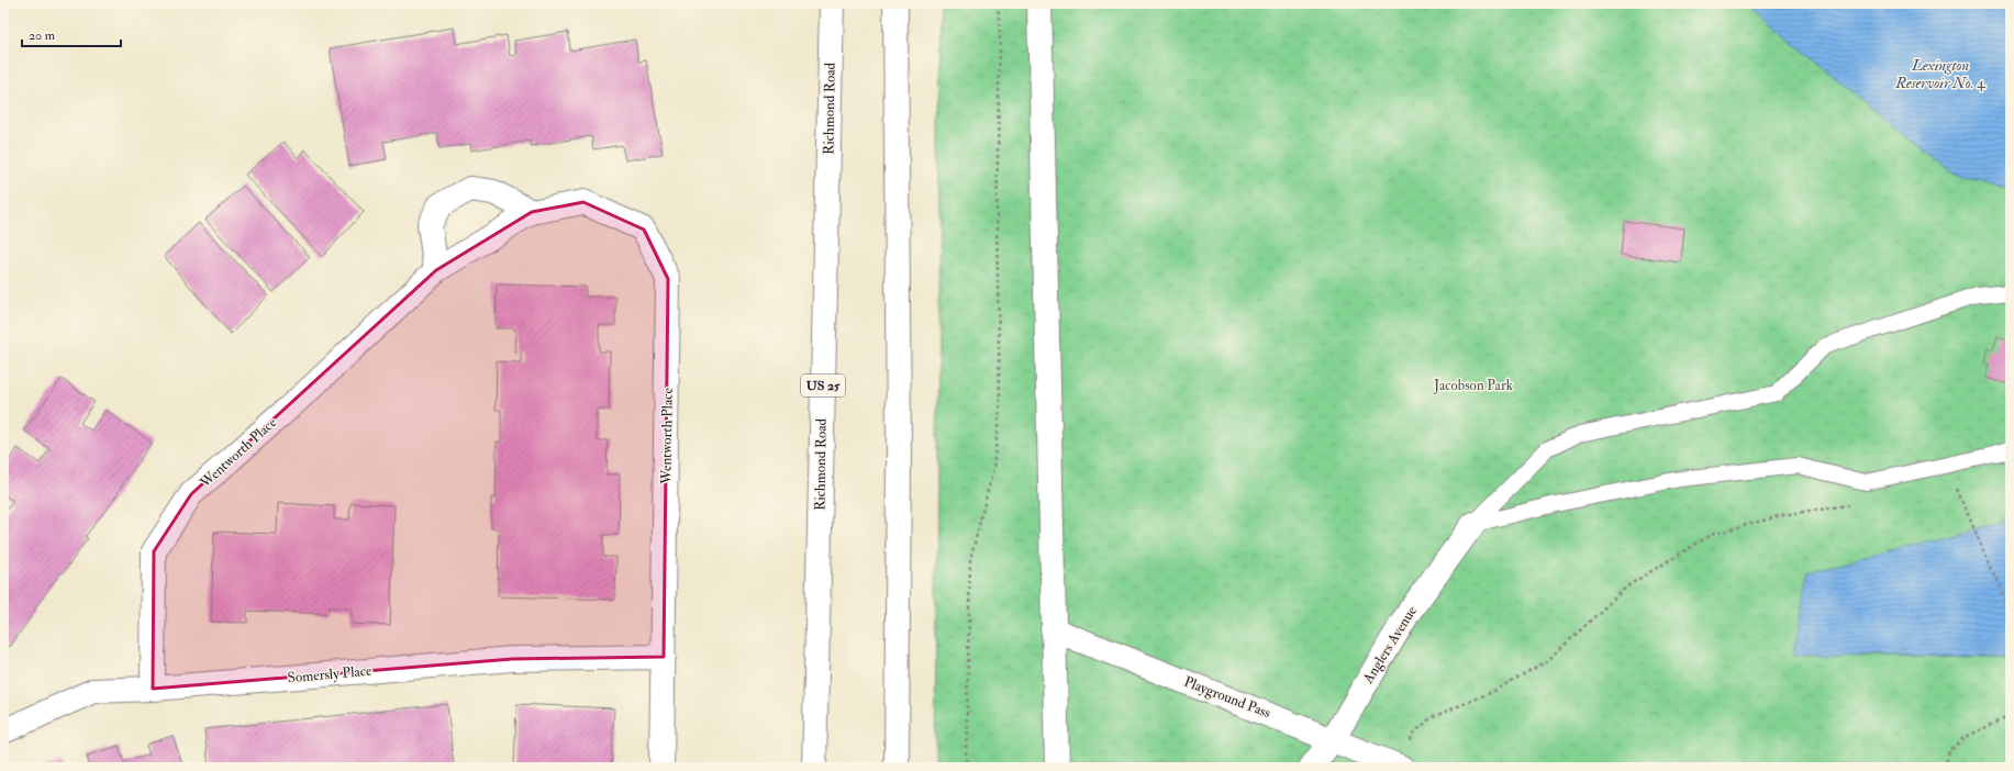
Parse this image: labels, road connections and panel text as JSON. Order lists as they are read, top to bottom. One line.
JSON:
{"streets":{"main road":["Richmond Road","US 25","Wentworth Place","Anglers Avenue","Somersly Place","Playground Pass"]},"crossings":[["Wentworth Place","Somersly Place"],["Anglers Avenue","Playground Pass"]],"water":["Lexington Reservoir No. 4"],"parks":["Jacobson Park"],"scale_bar":"20 m"}
